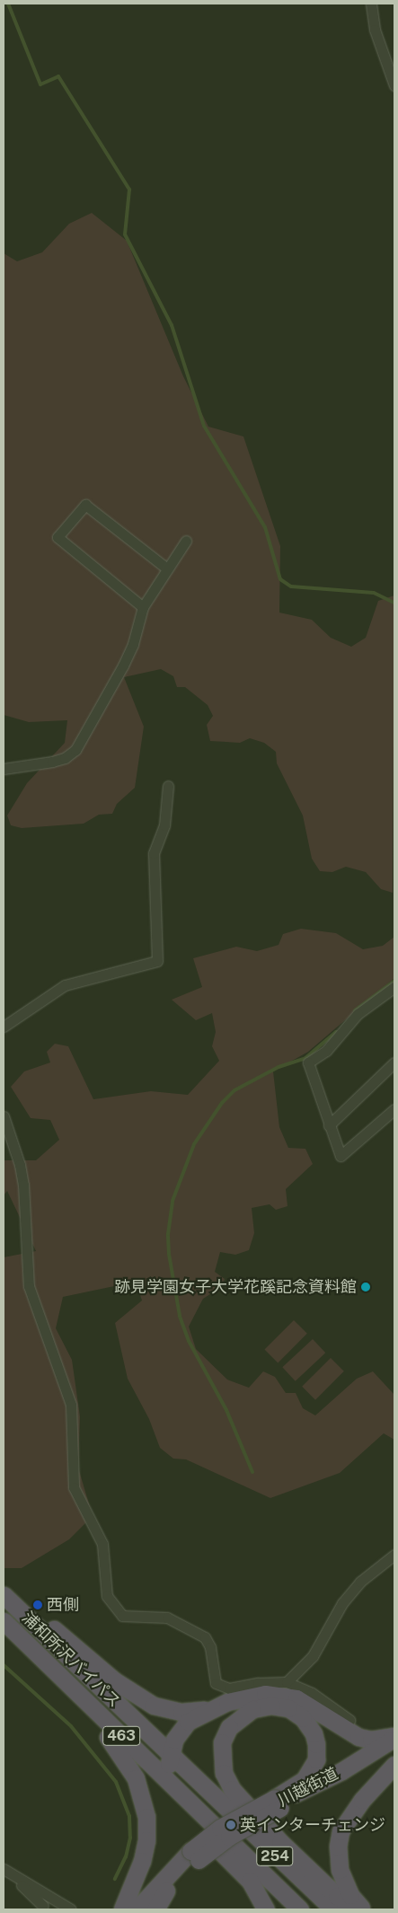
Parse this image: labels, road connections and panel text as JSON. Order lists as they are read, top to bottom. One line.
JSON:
{"streets":{"highway":["浦和所沢バイパス","463","川越街道","254"]},"places":["跡見学園女子大学花蹊記念資料館","西側","英インターチェンジ"]}
